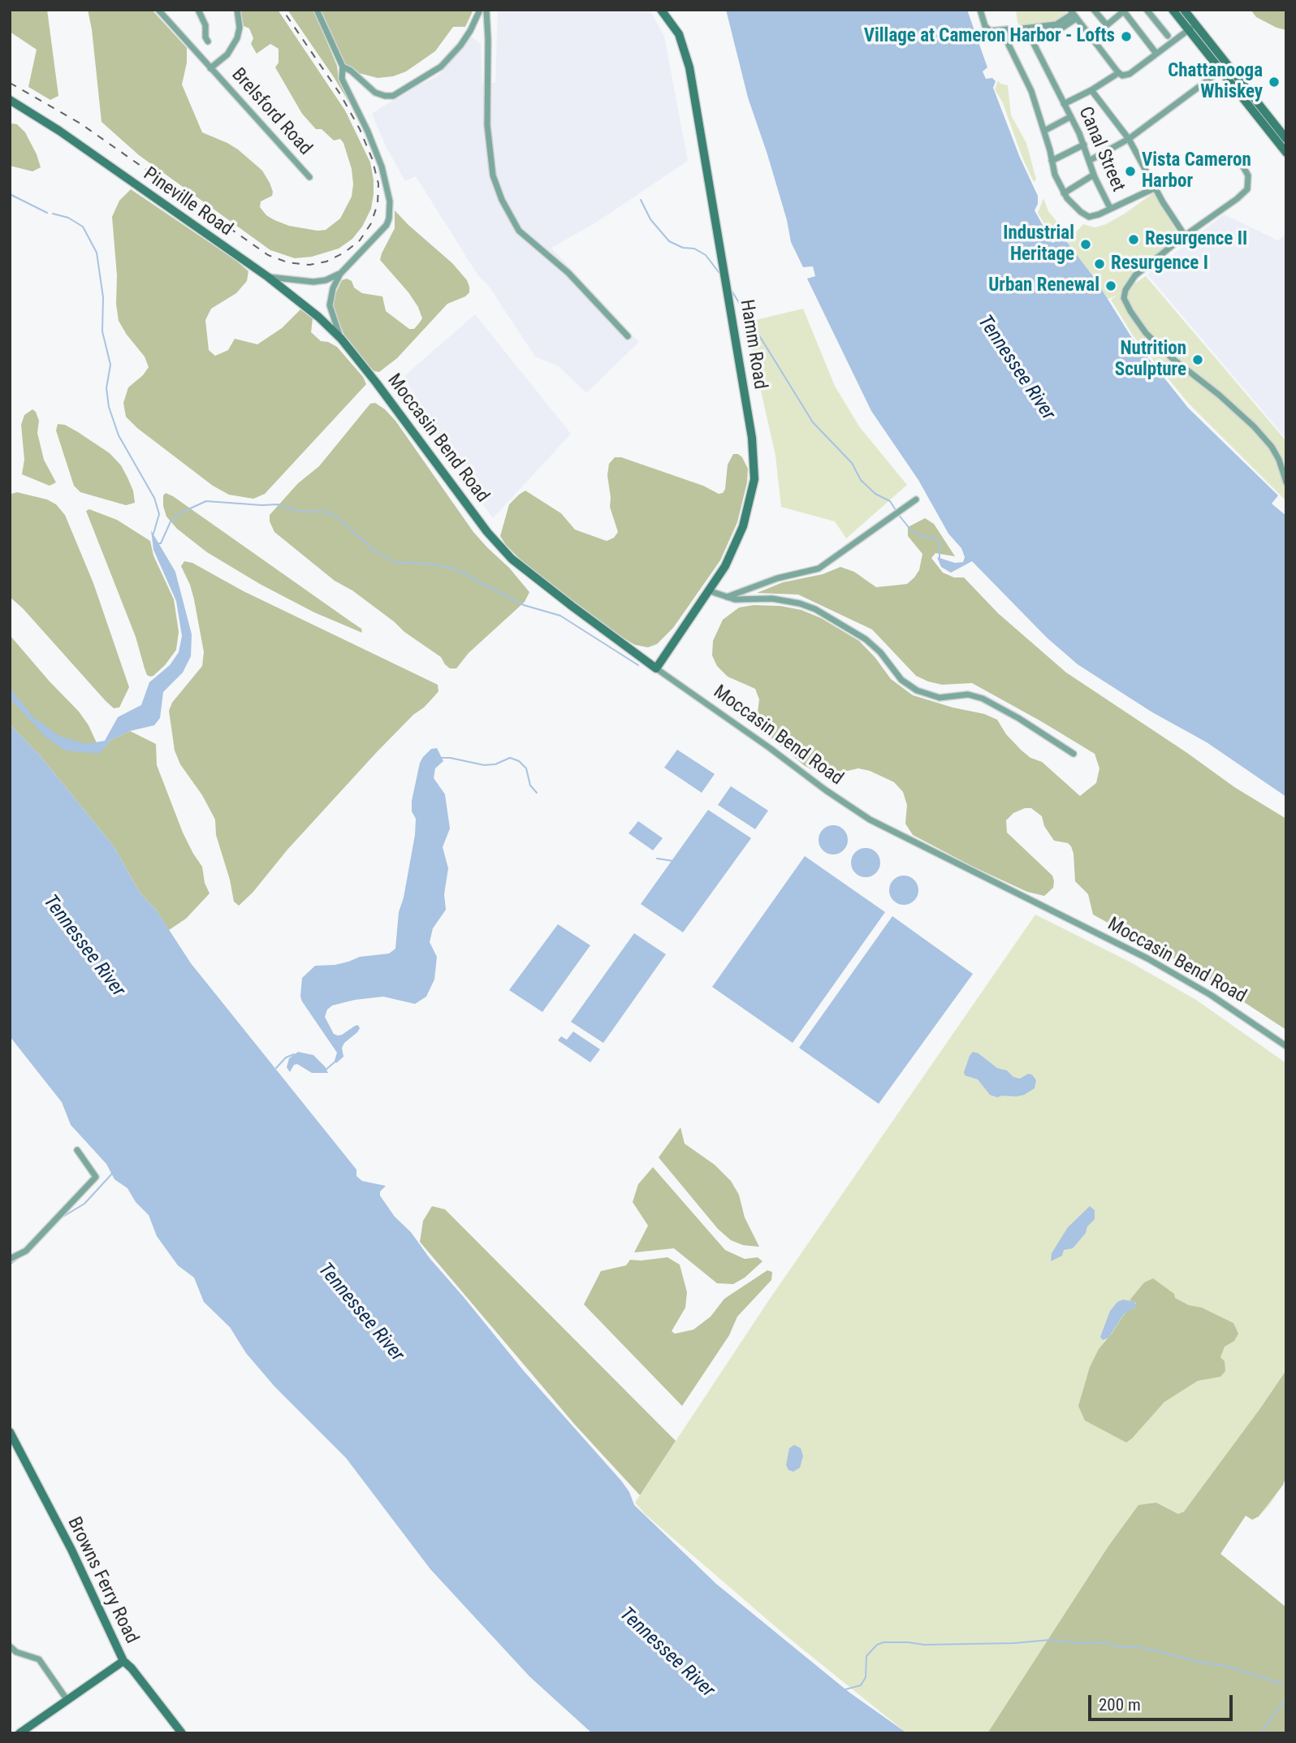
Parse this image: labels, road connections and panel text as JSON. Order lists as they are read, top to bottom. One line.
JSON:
{"streets":{"main road":["Pineville Road","Hamm Road","Moccasin Bend Road","Browns Ferry Road"],"street":["Brelsford Road","Canal Street"]},"crossings":[["Pineville Road","Moccasin Bend Road"],["Hamm Road","Moccasin Bend Road"]],"water":["Tennessee River"],"places":["Village at Cameron Harbor - Lofts","Chattanooga Whiskey","Vista Cameron Harbor","Resurgence II","Industrial Heritage","Resurgence I","Urban Renewal","Nutrition Sculpture"],"scale_bar":"200 m"}
